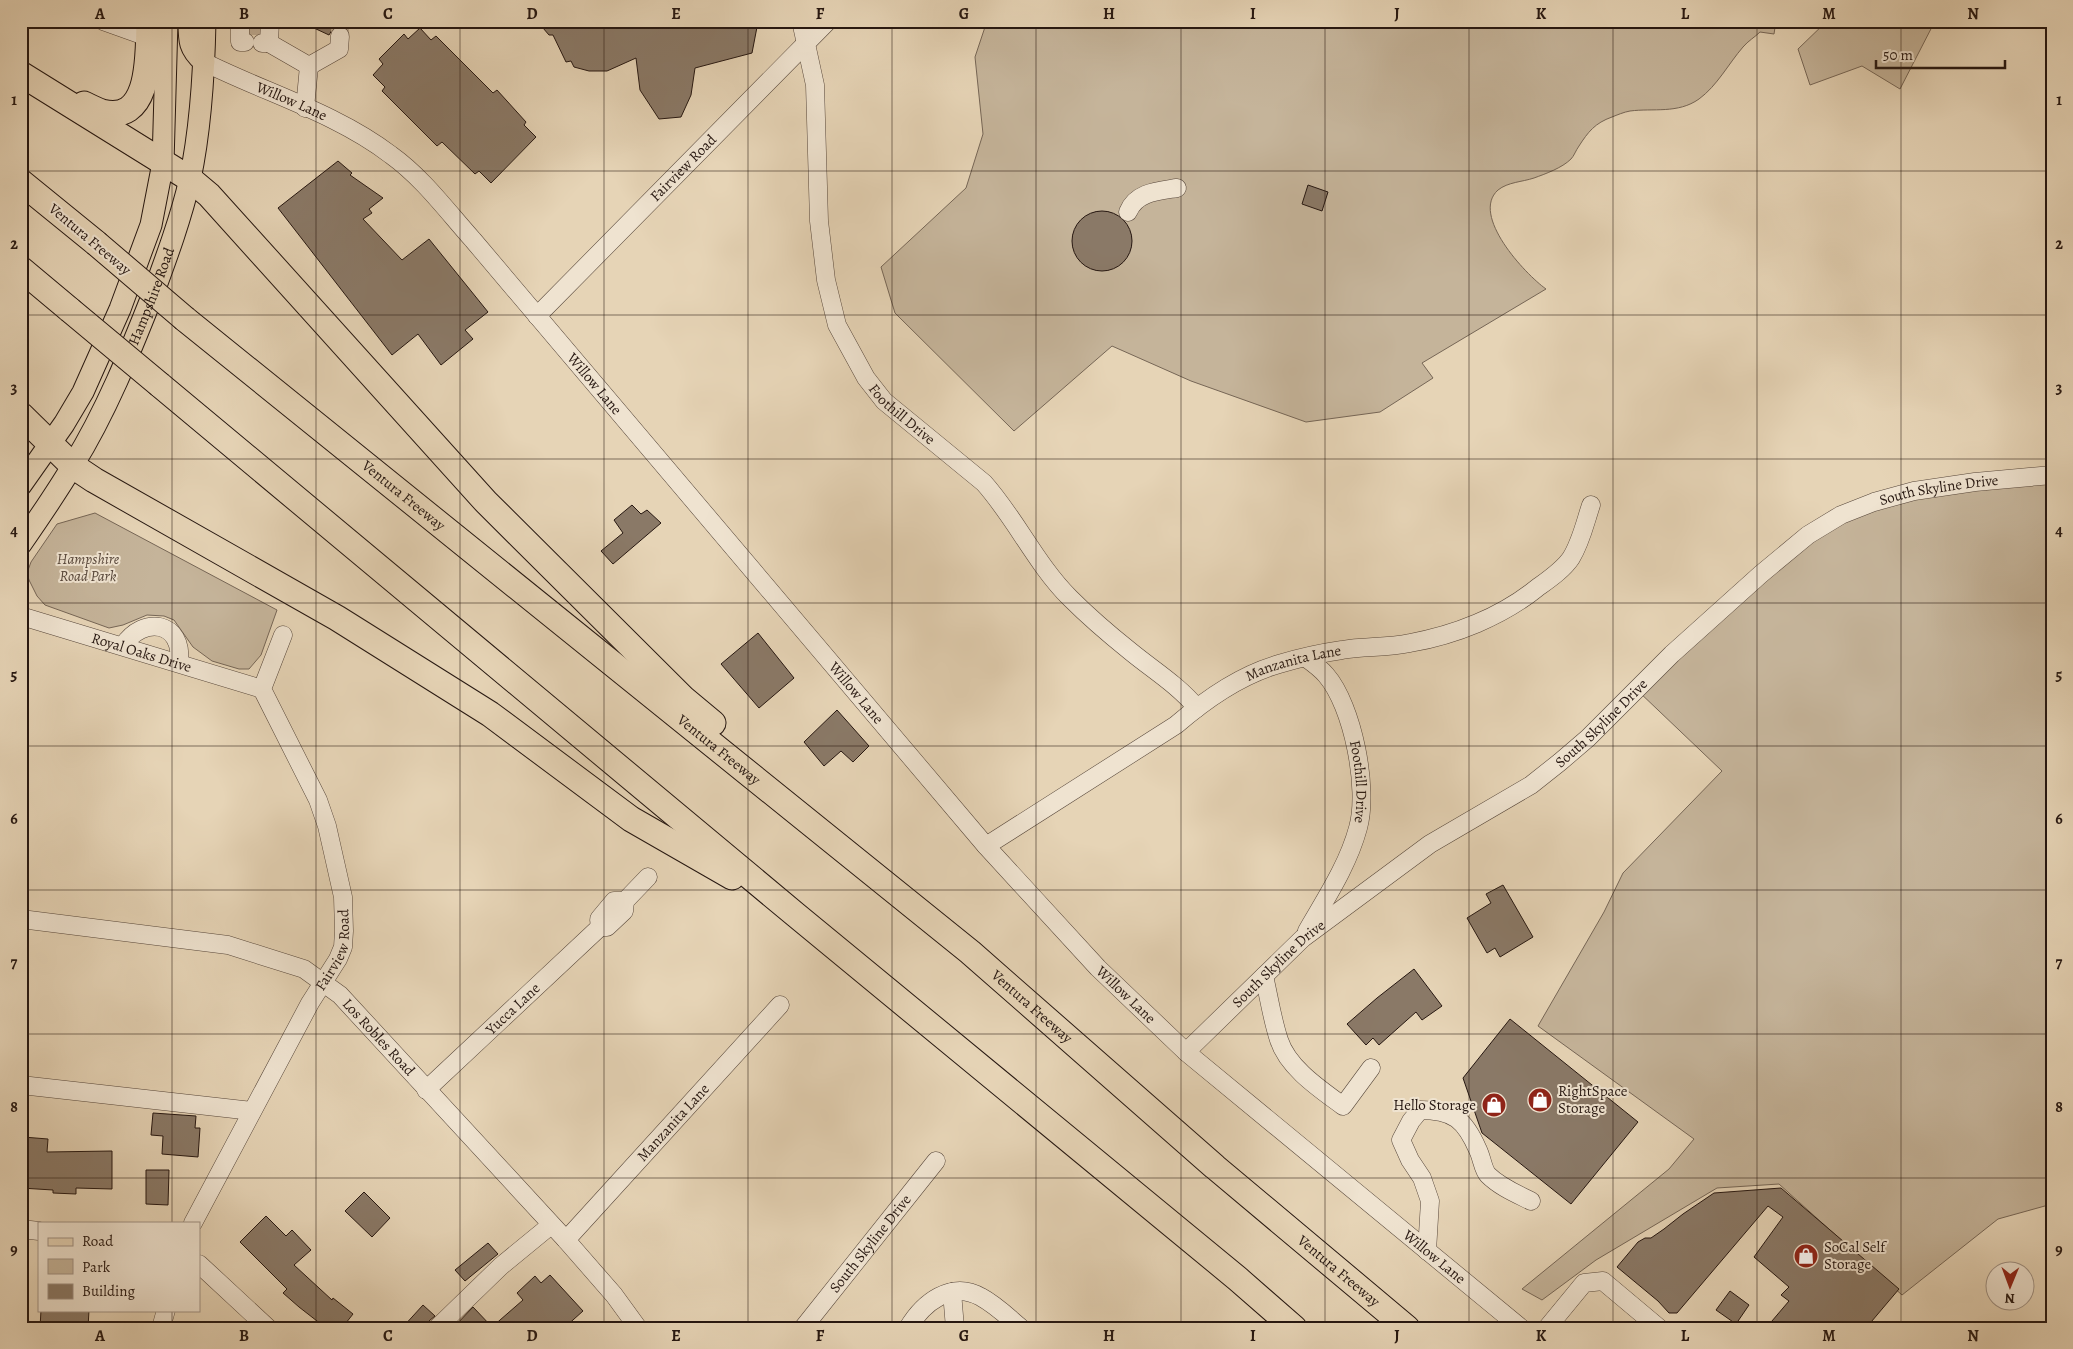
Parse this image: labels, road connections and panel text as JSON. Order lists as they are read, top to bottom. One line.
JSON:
{"streets":{"highway":["Ventura Freeway"],"main road":["Hampshire Road"],"street":["Willow Lane","Fairview Road","Foothill Drive","South Skyline Drive","Royal Oaks Drive","Manzanita Lane","Yucca Lane","Los Robles Road"]},"crossings":[["Willow Lane","Fairview Road"],["Willow Lane","Hampshire Road"],["Willow Lane","South Skyline Drive"],["Willow Lane","Manzanita Lane"],["Fairview Road","Foothill Drive"],["Fairview Road","Royal Oaks Drive"],["Fairview Road","Los Robles Road"],["Foothill Drive","South Skyline Drive"],["Foothill Drive","Manzanita Lane"],["Manzanita Lane","Los Robles Road"],["Yucca Lane","Los Robles Road"]],"parks":["Hampshire Road Park"],"places":{"shop":["RightSpace Storage","Hello Storage","SoCal Self Storage"]},"legend":["Road","Park","Building"],"scale_bar":"50 m","north":"bottom","grid":{"columns":["A","B","C","D","E","F","G","H","I","J","K","L","M","N"],"rows":["1","2","3","4","5","6","7","8","9"]}}
